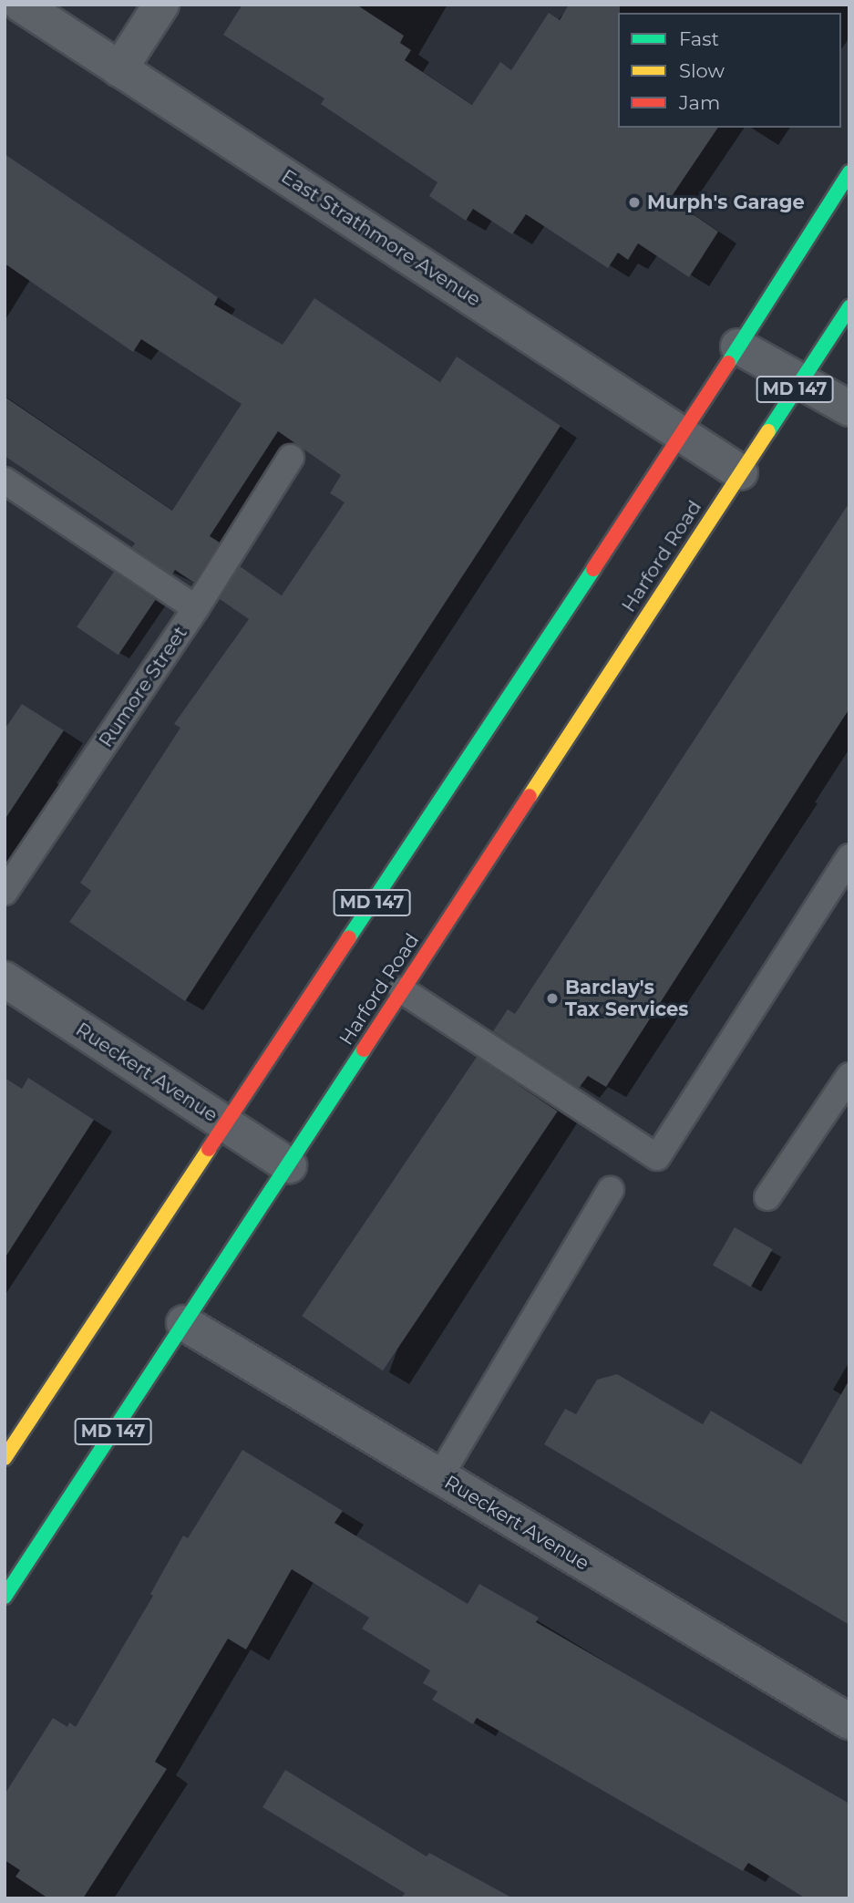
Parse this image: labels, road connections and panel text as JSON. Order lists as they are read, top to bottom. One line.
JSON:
{"streets":{"main road":["MD 147","Harford Road"],"street":["East Strathmore Avenue","Rueckert Avenue"],"lane":["Rumore Street"]},"crossings":[["East Strathmore Avenue","MD 147"],["East Strathmore Avenue","Harford Road"],["MD 147","Rueckert Avenue"],["Harford Road","Rueckert Avenue"]],"places":["Murph's Garage","Barclay's Tax Services"],"legend":["Fast","Slow","Jam"]}
